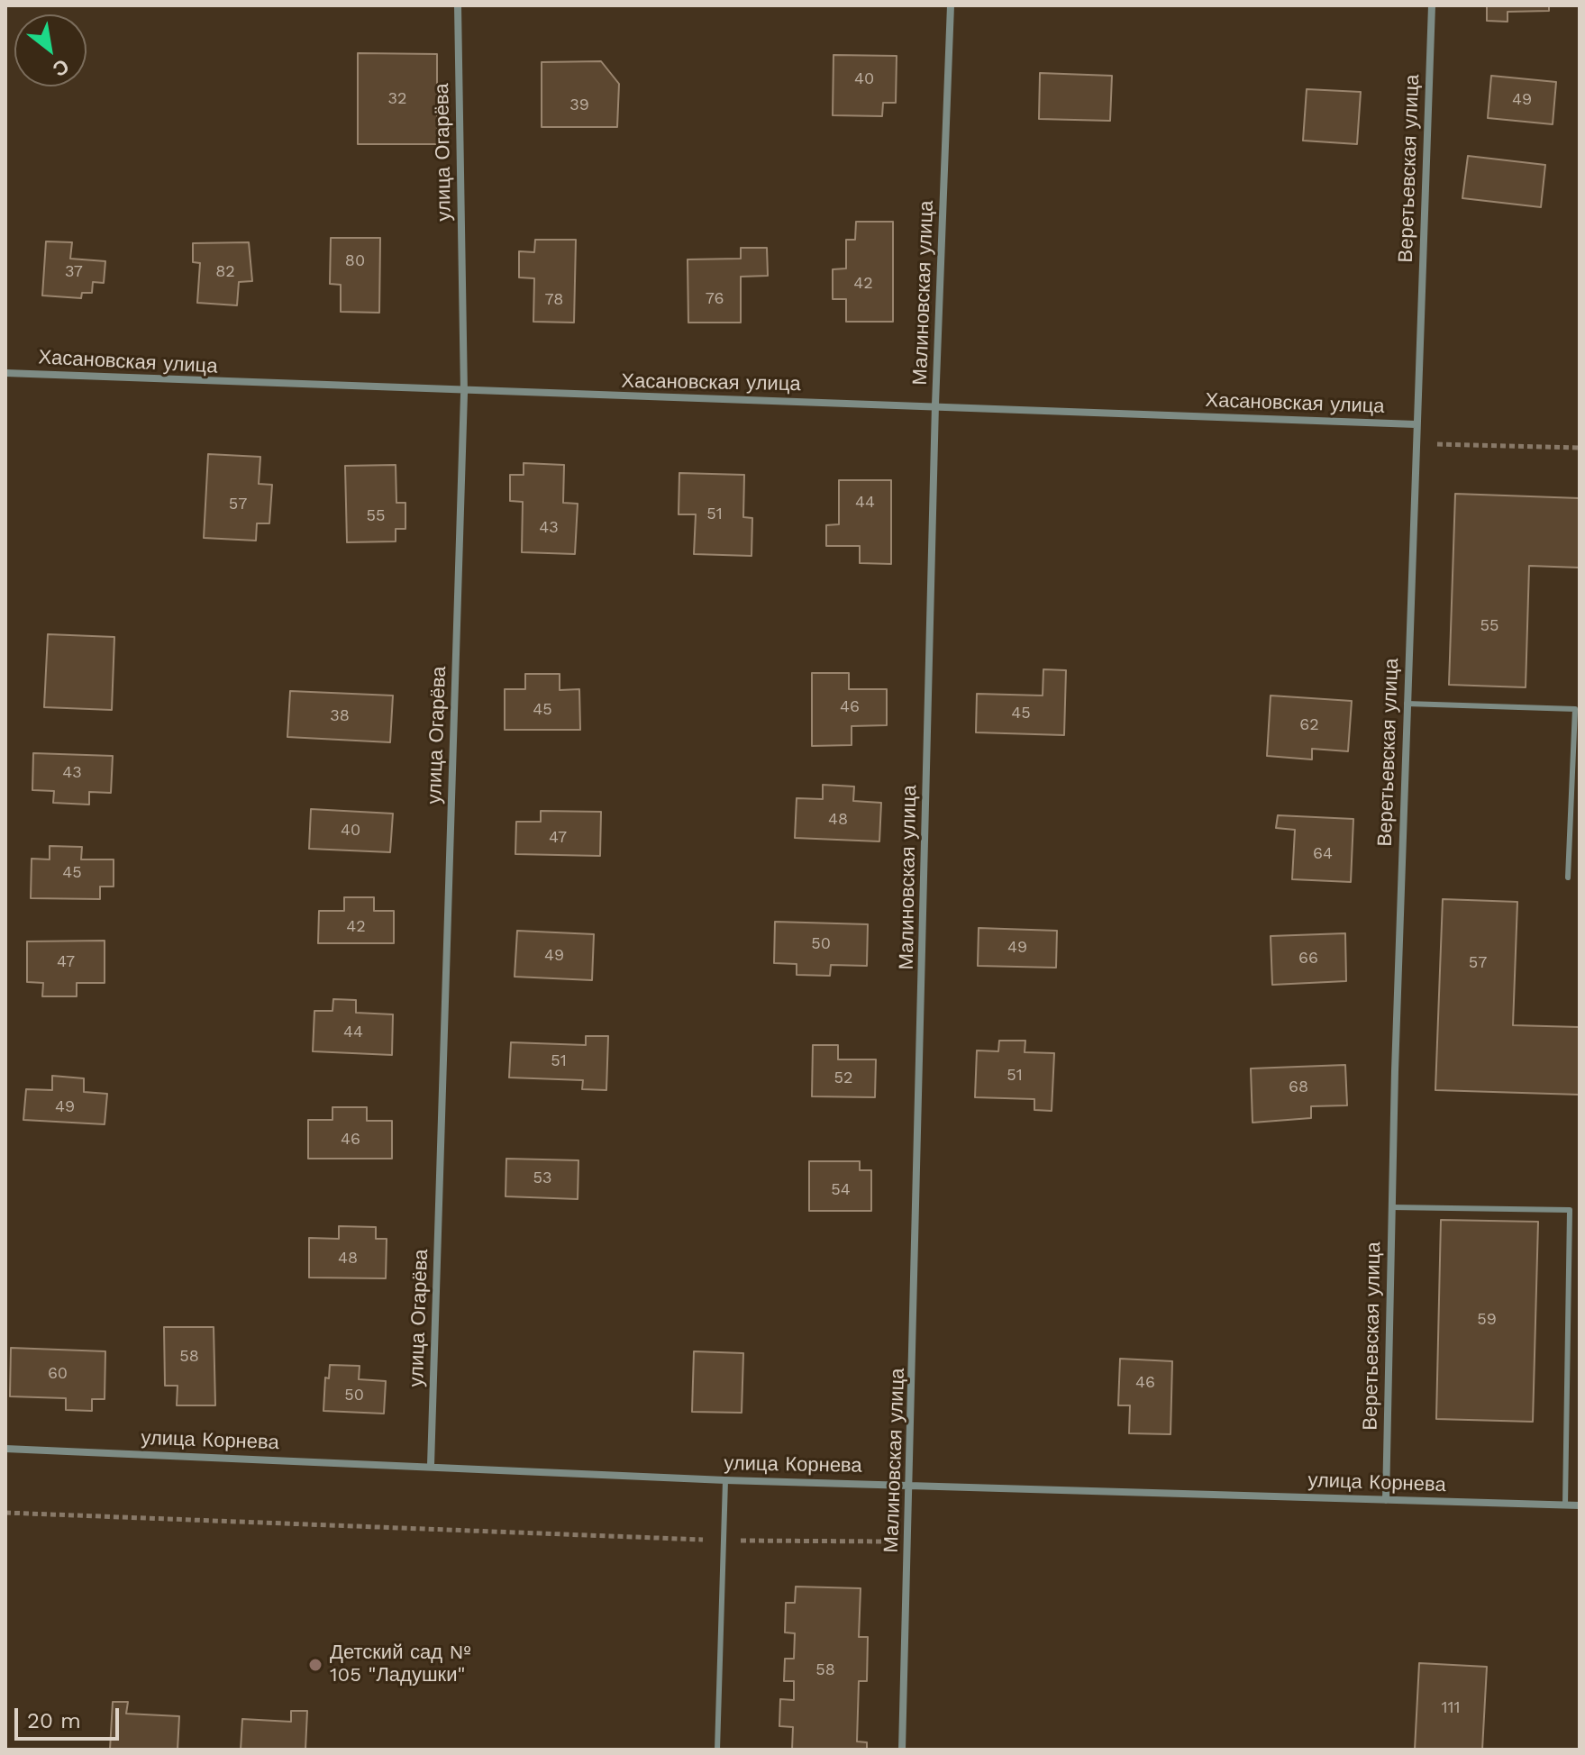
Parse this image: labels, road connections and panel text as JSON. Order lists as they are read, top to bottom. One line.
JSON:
{"streets":{"street":["улица Огарёва","Веретьевская улица","Малиновская улица","Хасановская улица","улица Корнева"]},"crossings":[["улица Огарёва","Хасановская улица"],["улица Огарёва","улица Корнева"],["Веретьевская улица","Хасановская улица"],["Веретьевская улица","улица Корнева"],["Малиновская улица","Хасановская улица"],["Малиновская улица","улица Корнева"]],"places":["Детский сад № 105 \"Ладушки\""],"house_numbers":["40","32","49","39","80","37","82","42","76","78","44","57","51","55","43","55","46","45","45","38","62","43","48","40","47","64","45","42","50","49","49","66","47","57","44","51","51","52","68","49","46","53","54","48","59","58","60","46","50","58","111"],"scale_bar":"20 m","north":"bottom right"}
